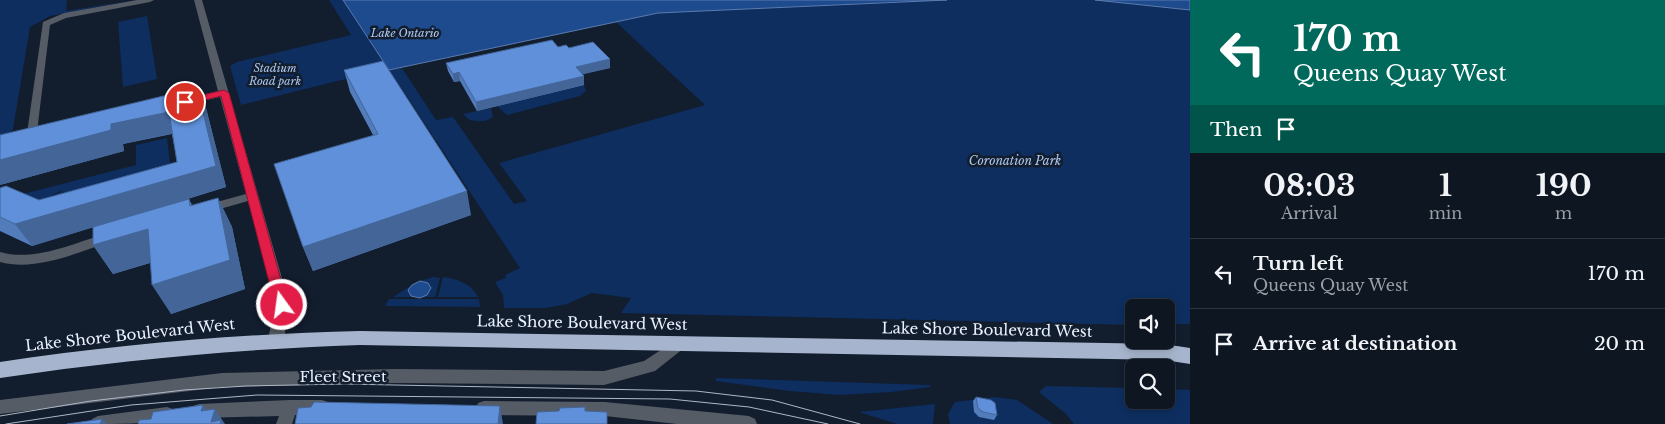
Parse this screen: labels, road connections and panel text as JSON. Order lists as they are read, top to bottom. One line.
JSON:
{"streets":{"highway":["Lake Shore Boulevard West"],"street":["Fleet Street"]},"crossings":[["Lake Shore Boulevard West","Fleet Street"]],"water":["Lake Ontario"],"parks":["Stadium Road park","Coronation Park"],"page":{"turn":["170 m","Queens Quay West"],"then":"Then","eta":["08:03","Arrival","1","min","190","m"],"list":[{"name":"Turn left","note":"Queens Quay West","value":"170 m"},{"name":"Arrive at destination","value":"20 m"}]}}
